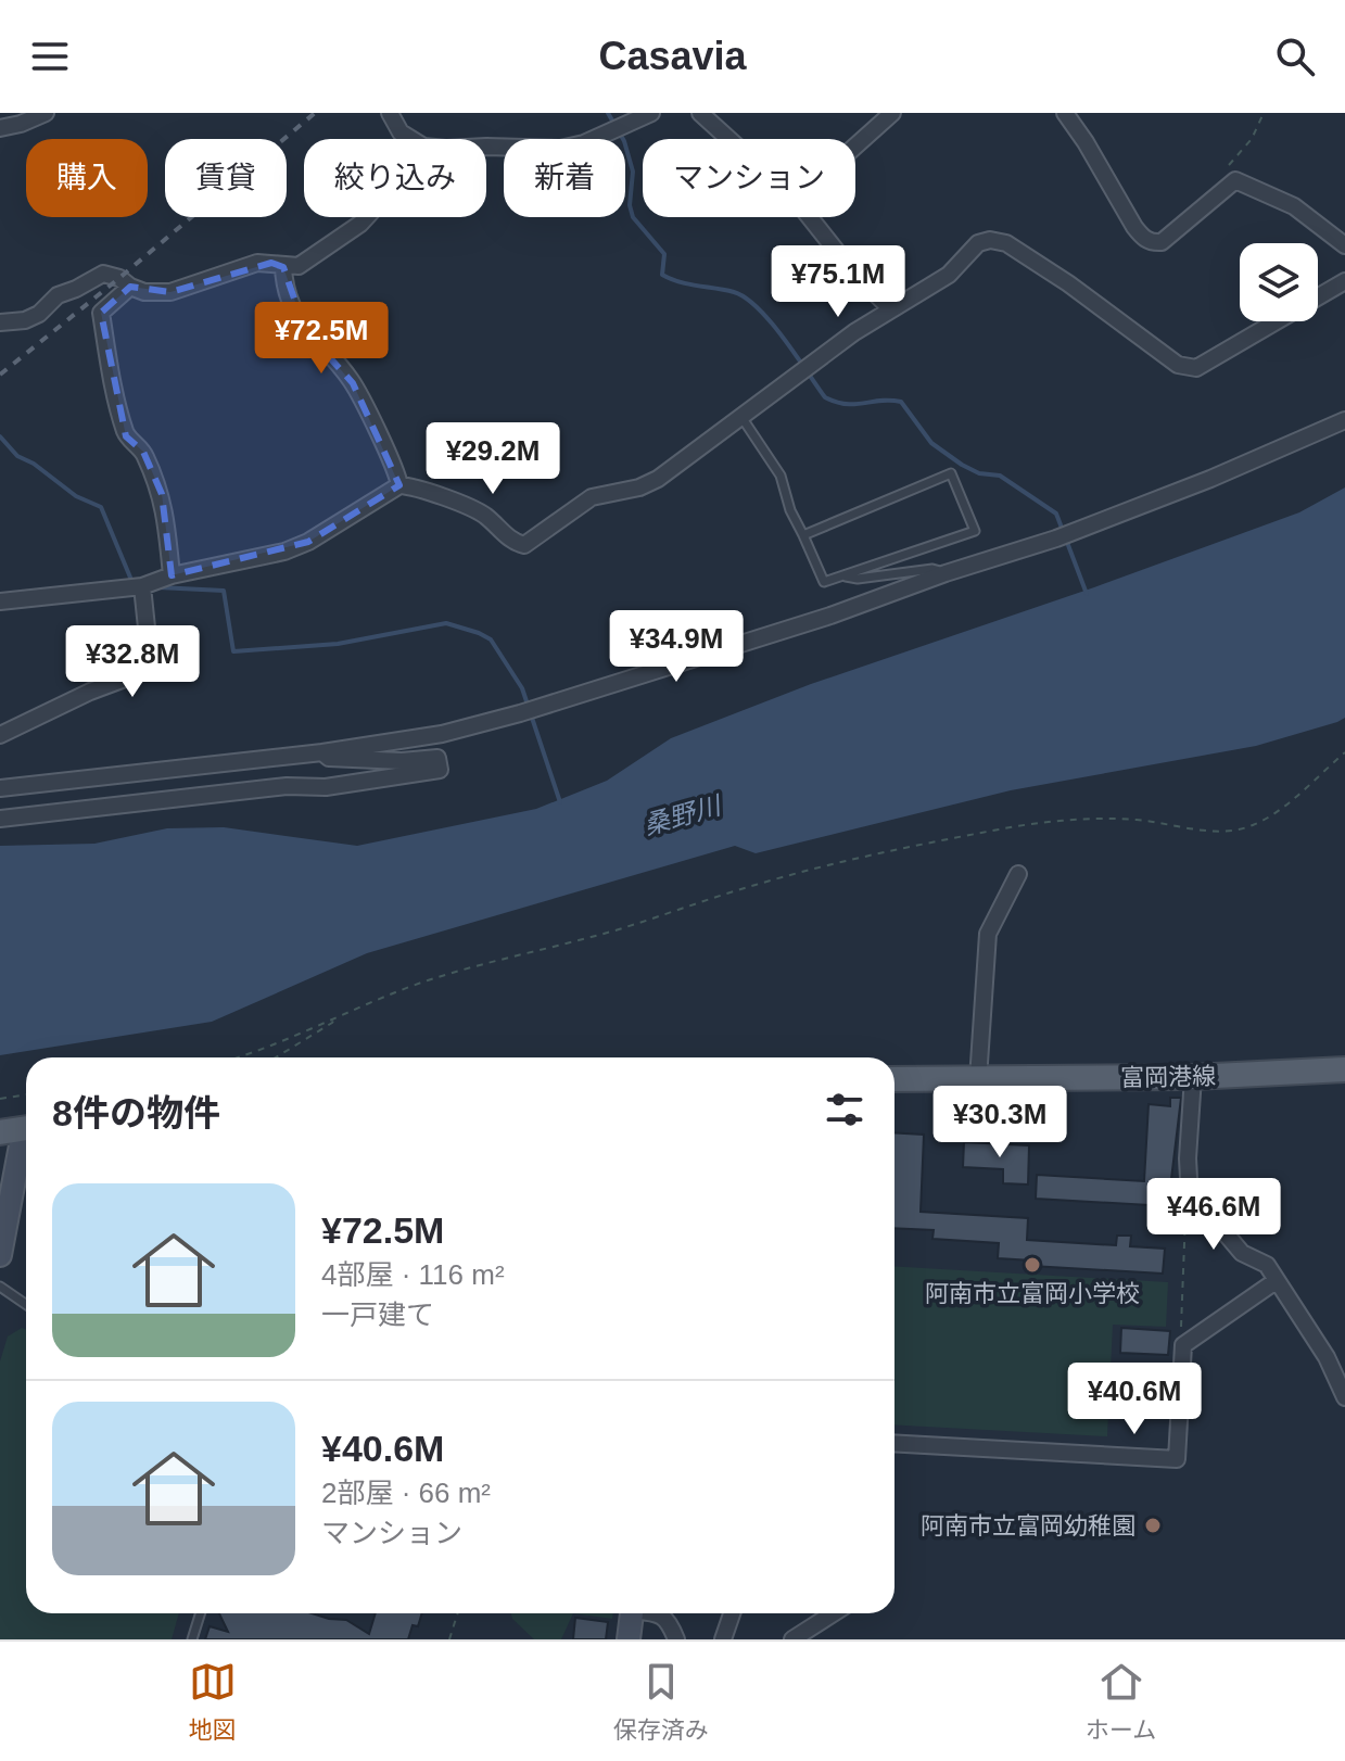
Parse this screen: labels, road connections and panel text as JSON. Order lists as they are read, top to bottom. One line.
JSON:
{"streets":{"main road":["富岡港線"]},"water":["桑野川"],"places":["阿南市立富岡小学校","阿南市立富岡幼稚園"],"page":{"header":"Casavia","chip":["購入","賃貸","絞り込み","新着","マンション"],"price":["¥75.1M","¥72.5M","¥29.2M","¥34.9M","¥32.8M","¥30.3M","¥46.6M","¥40.6M"],"heading":"8件の物件","list":[{"name":"¥72.5M","note":"4部屋 · 116 m² · 一戸建て"},{"name":"¥40.6M","note":"2部屋 · 66 m² · マンション"}],"tabs":["地図","保存済み","ホーム"]}}
